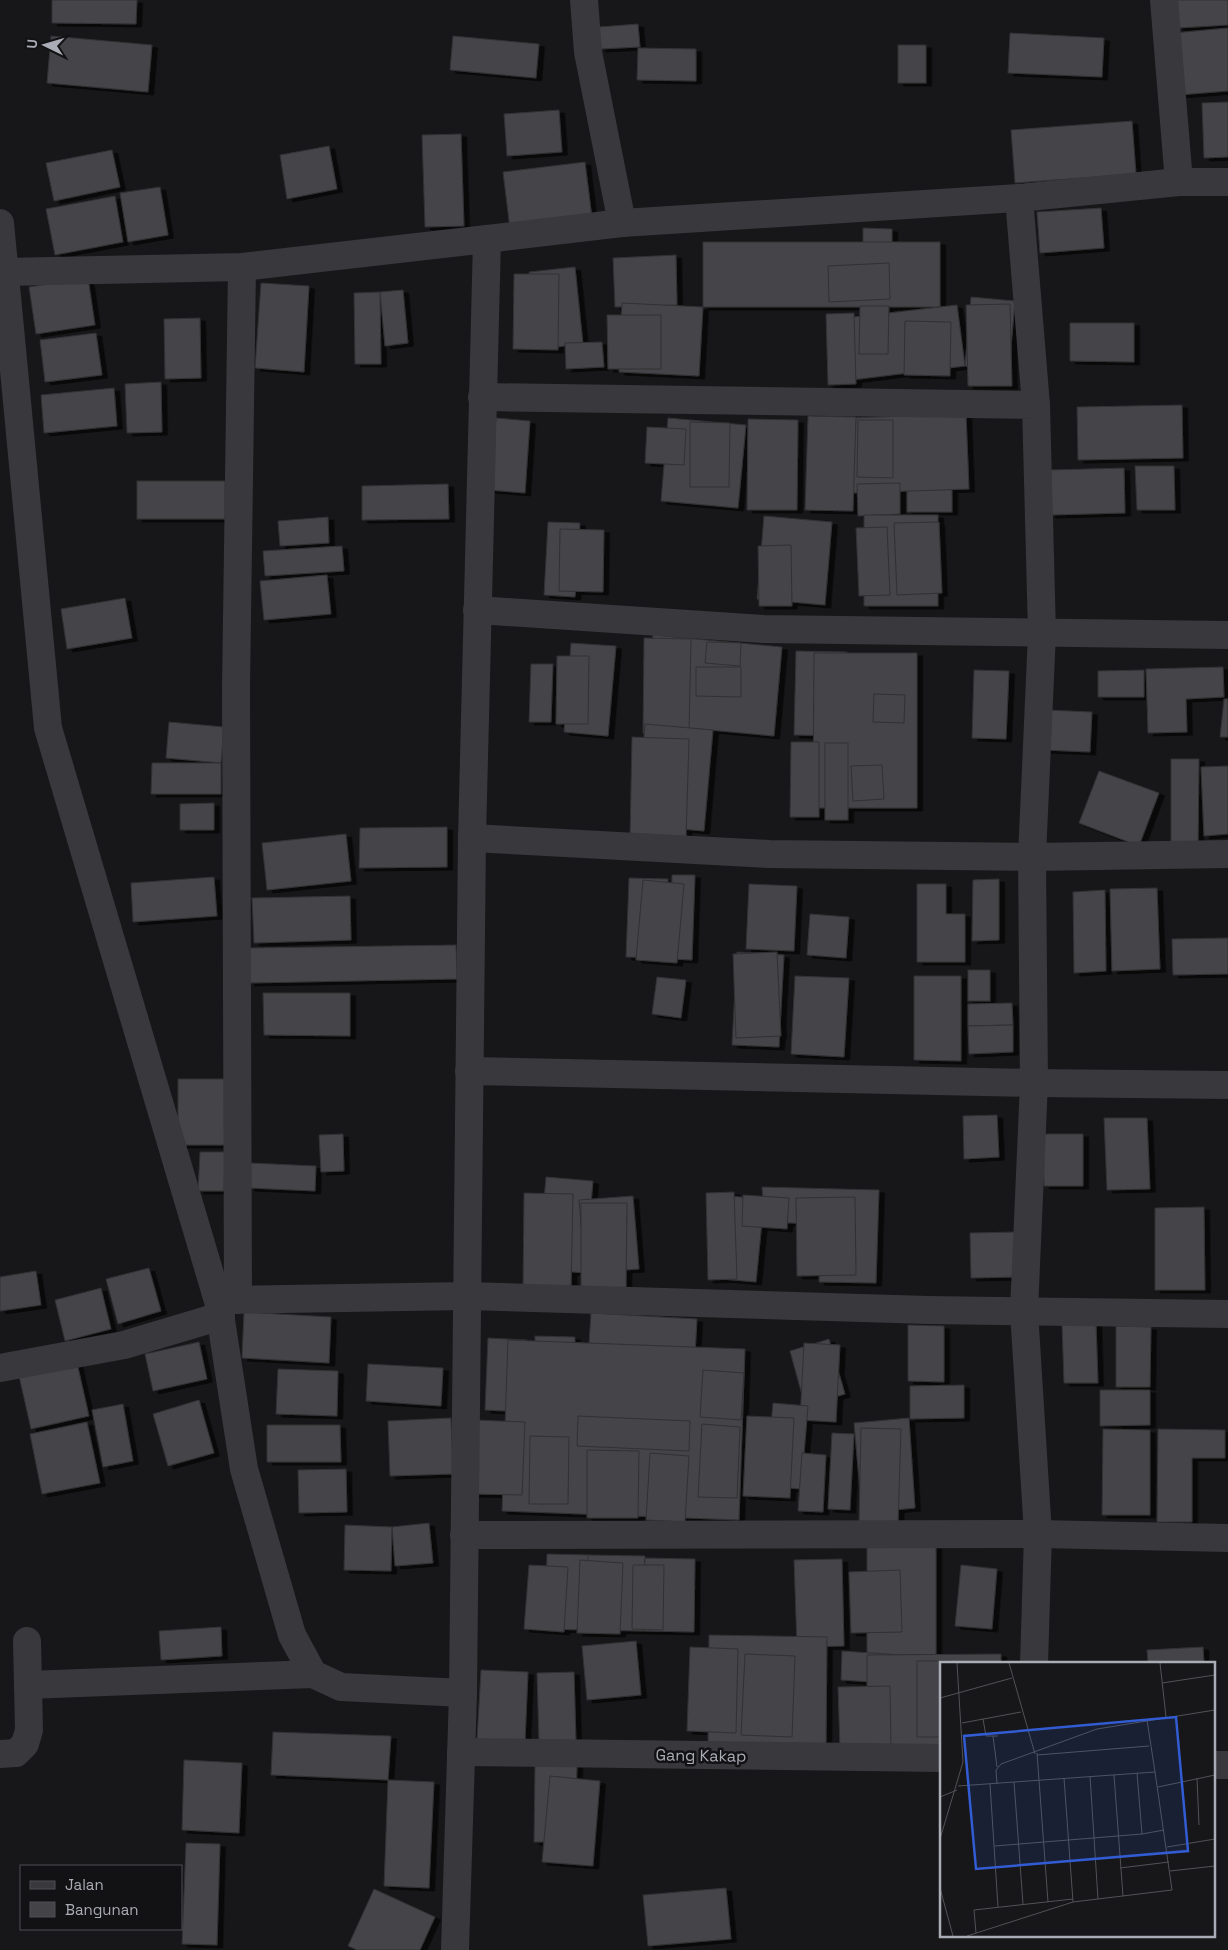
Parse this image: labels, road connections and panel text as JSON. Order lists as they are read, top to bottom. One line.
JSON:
{"streets":{"street":["Gang Kakap"]},"legend":["Jalan","Bangunan"],"north":"left"}
